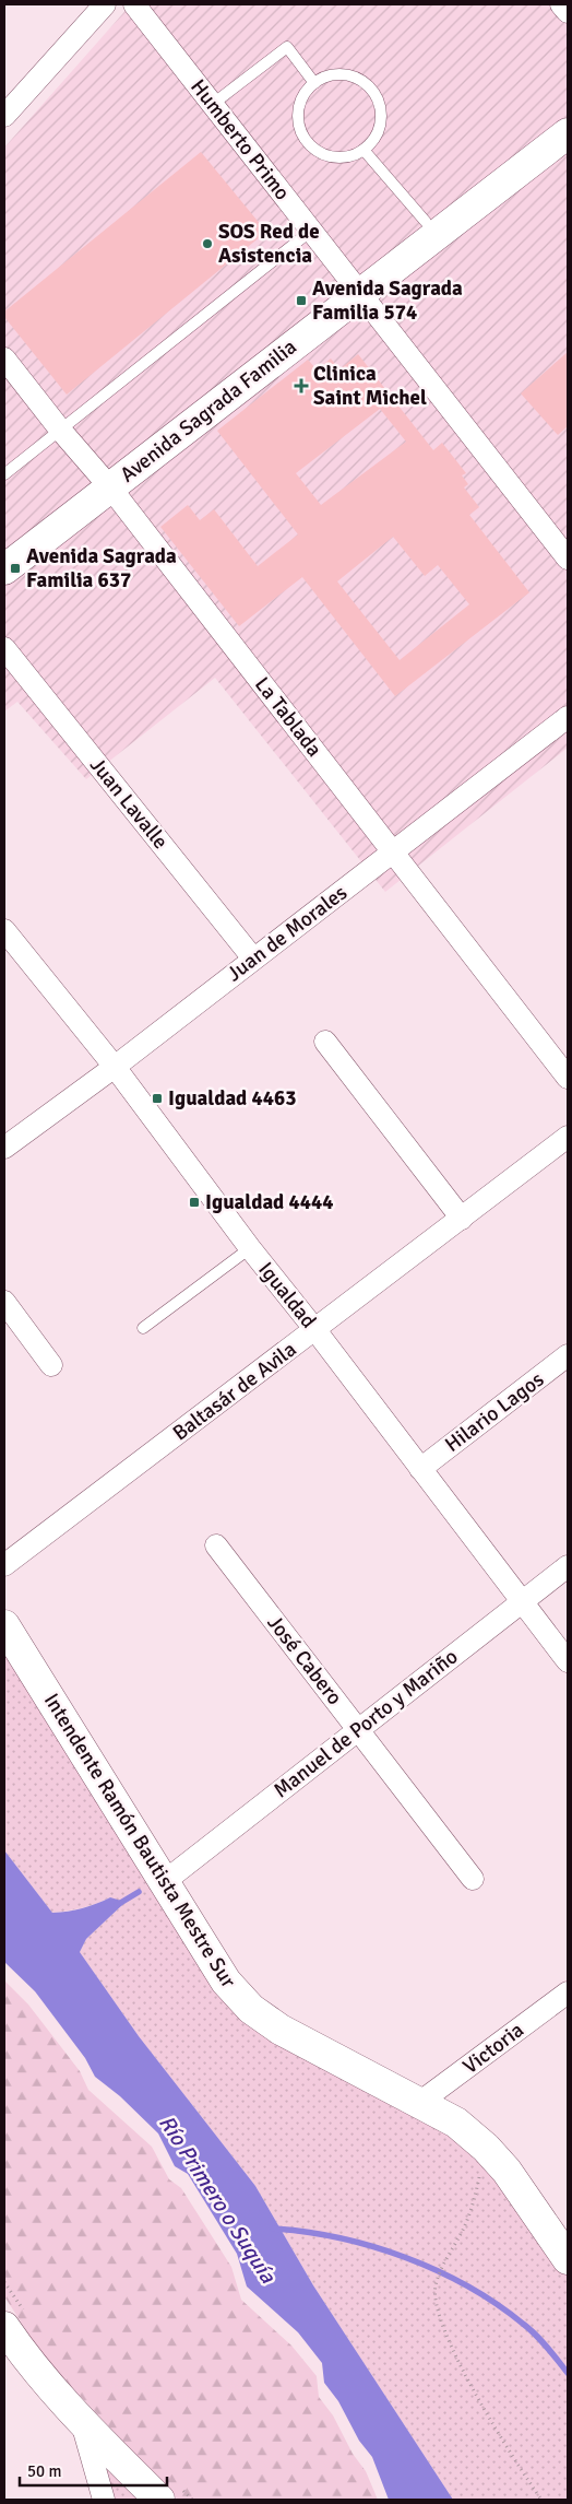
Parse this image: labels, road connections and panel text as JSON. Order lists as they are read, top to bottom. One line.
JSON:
{"streets":{"main road":["Avenida Sagrada Familia","Intendente Ramón Bautista Mestre Sur"],"street":["Humberto Primo","La Tablada","Juan Lavalle","Juan de Morales","Igualdad","Baltasár de Avila","Hilario Lagos","José Cabero","Manuel de Porto y Mariño","Victoria"]},"crossings":[["Humberto Primo","Avenida Sagrada Familia"],["Avenida Sagrada Familia","La Tablada"],["La Tablada","Juan de Morales"],["Juan Lavalle","Juan de Morales"],["Juan de Morales","Igualdad"],["Igualdad","Baltasár de Avila"],["Igualdad","Hilario Lagos"],["Igualdad","Manuel de Porto y Mariño"],["José Cabero","Manuel de Porto y Mariño"],["Manuel de Porto y Mariño","Intendente Ramón Bautista Mestre Sur"],["Intendente Ramón Bautista Mestre Sur","Victoria"]],"water":["Río Primero o Suquía"],"places":{"other":["SOS Red de Asistencia"],"transit":["Avenida Sagrada Familia 574","Avenida Sagrada Familia 637","Igualdad 4463","Igualdad 4444"],"health":["Clinica Saint Michel"]},"scale_bar":"50 m"}
